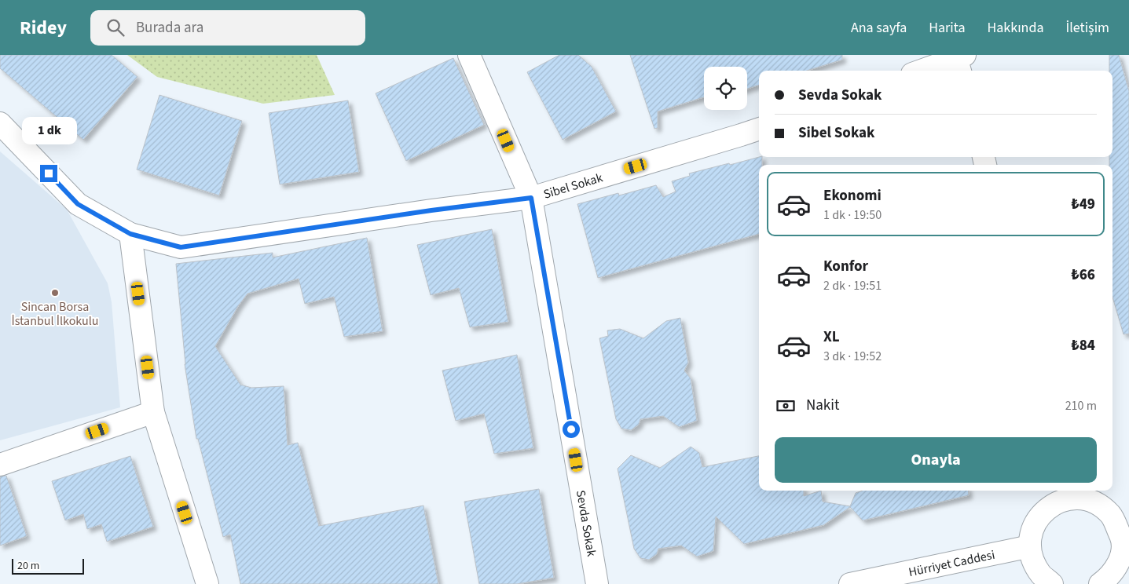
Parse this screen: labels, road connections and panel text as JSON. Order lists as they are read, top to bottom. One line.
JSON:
{"streets":{"street":["Sibel Sokak","Sevda Sokak","Hürriyet Caddesi"]},"crossings":[["Sibel Sokak","Sevda Sokak"]],"places":["Sincan Borsa İstanbul İlkokulu"],"scale_bar":"20 m","page":{"header":"Ridey","search":"Burada ara","nav":["Ana sayfa","Harita","Hakkında","İletişim"],"banner":["Sevda Sokak","Sibel Sokak"],"bubble":"1 dk","list":[{"name":"Ekonomi","note":"1 dk · 19:50","value":"₺49"},{"name":"Konfor","note":"2 dk · 19:51","value":"₺66"},{"name":"XL","note":"3 dk · 19:52","value":"₺84"}],"pay":["Nakit","210 m"],"buttons":"Onayla","scale":"20 m"}}
